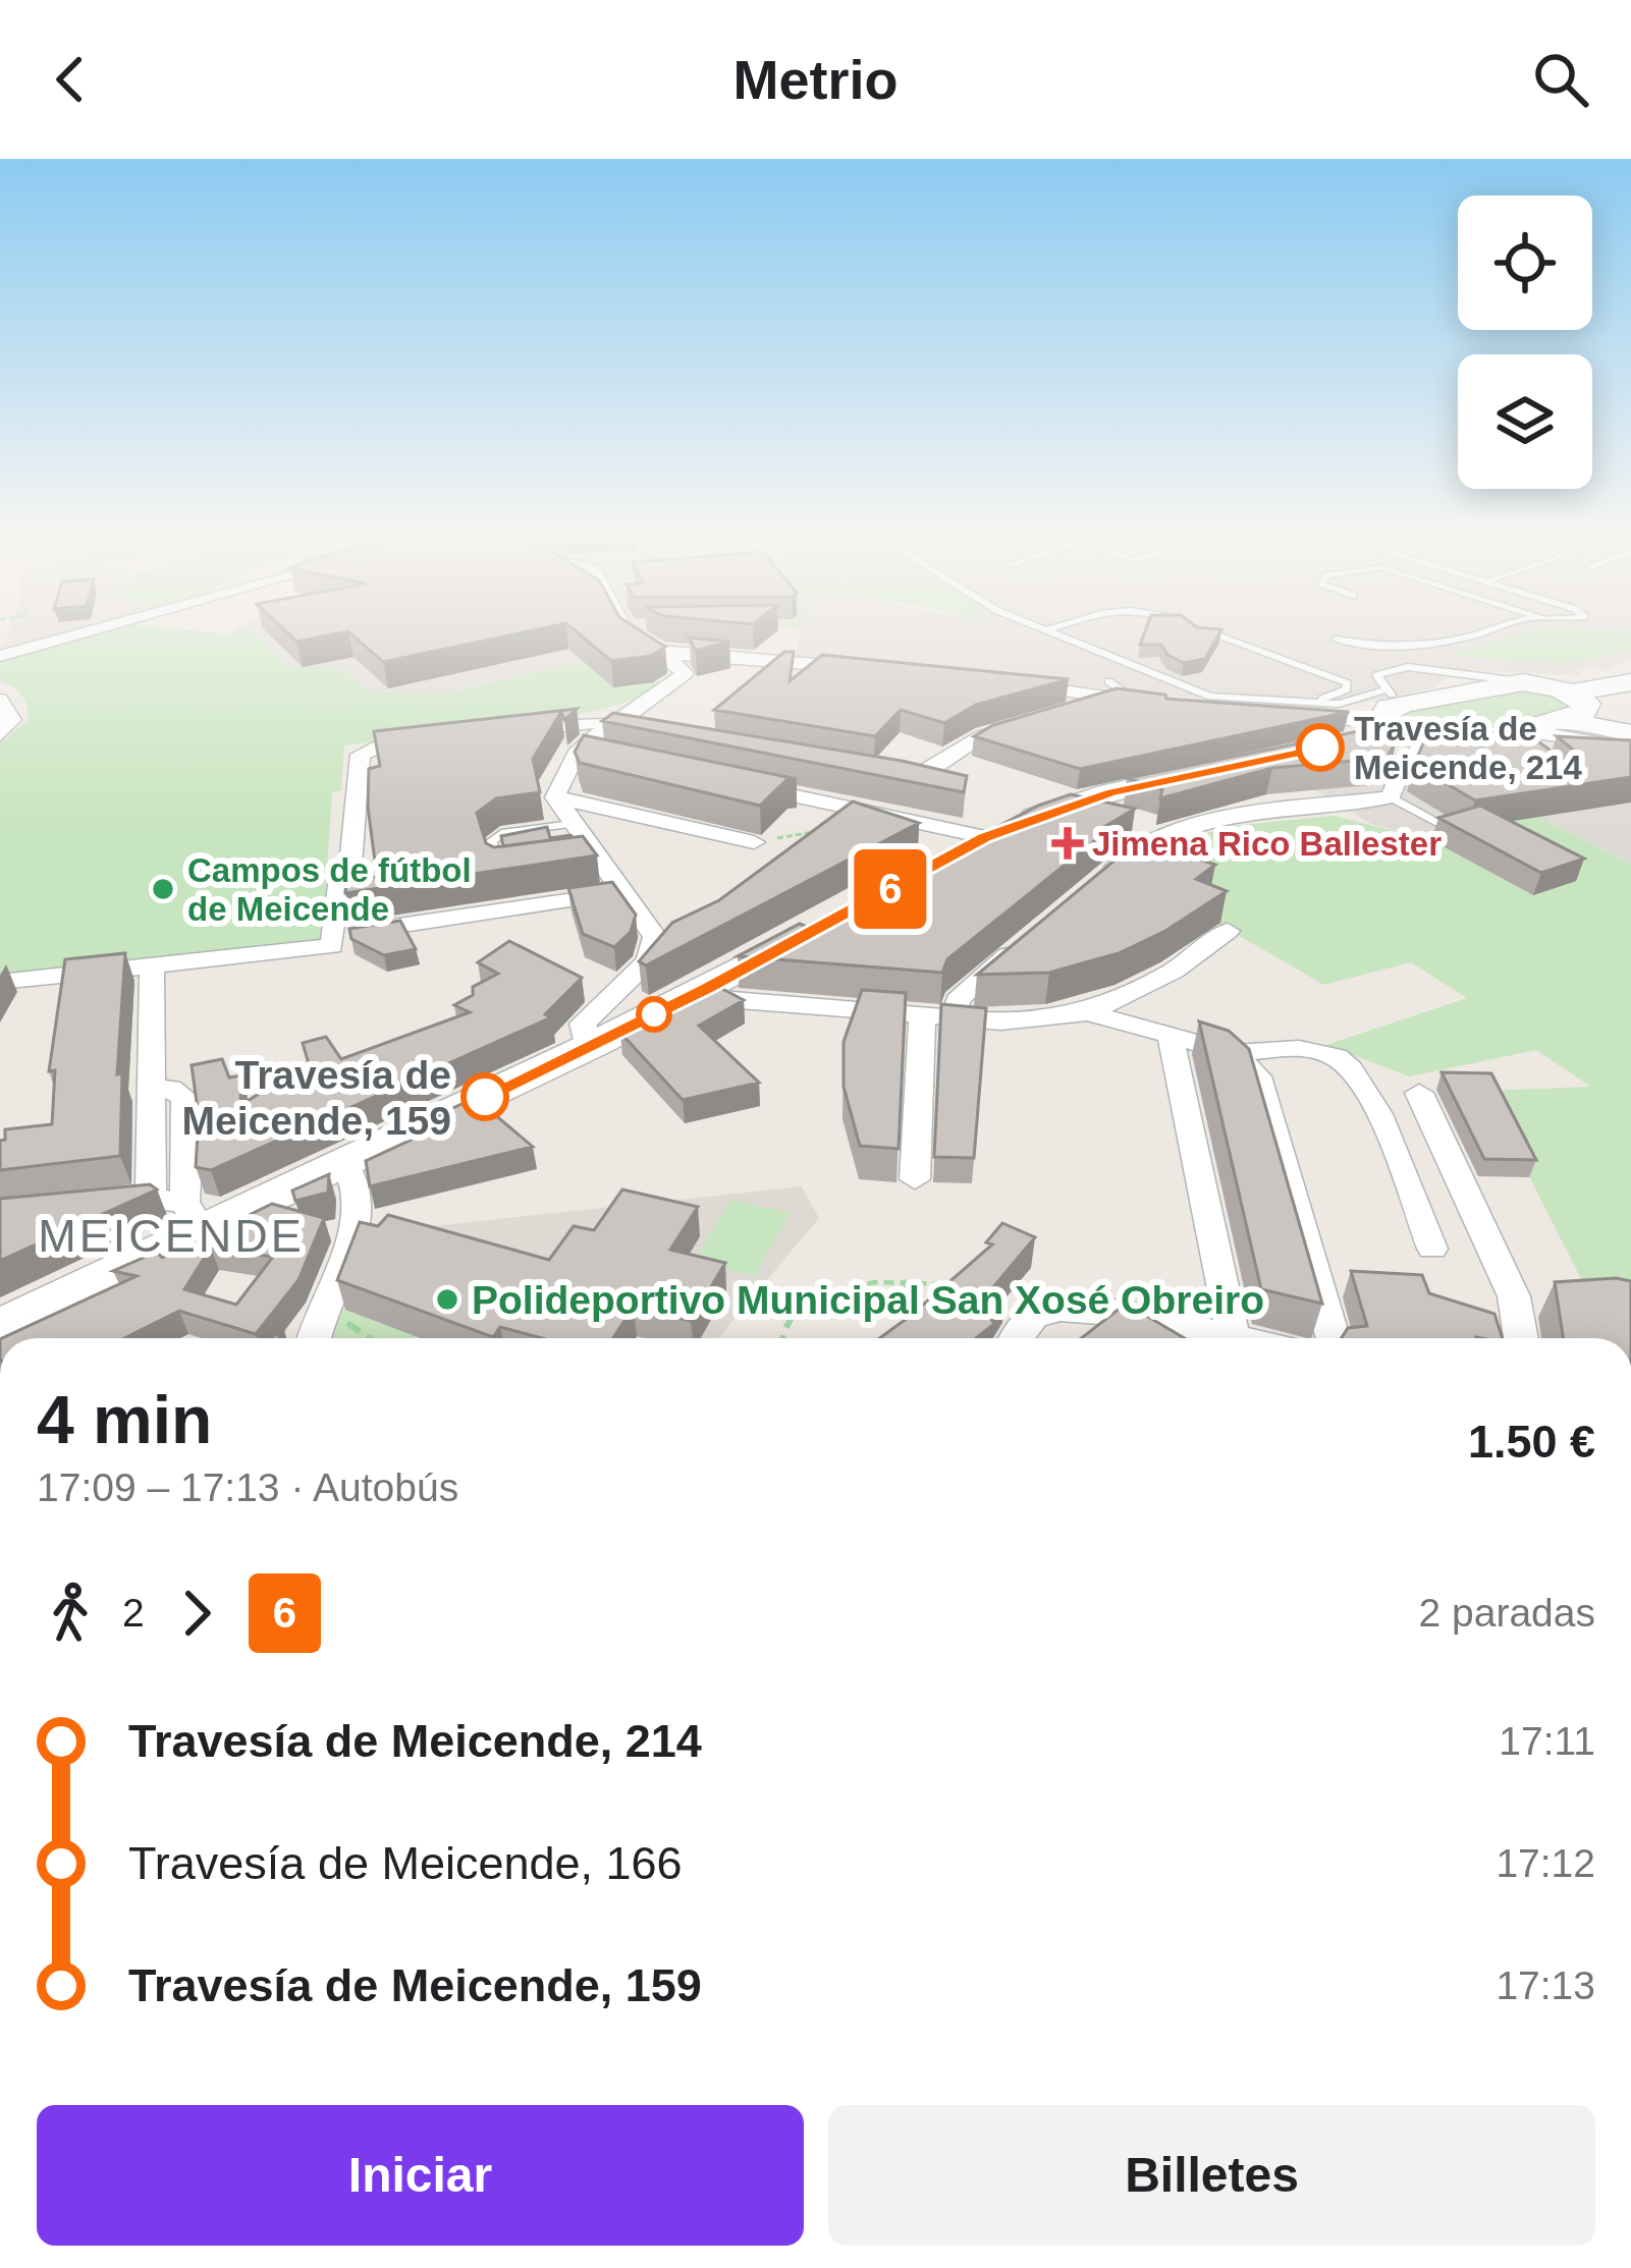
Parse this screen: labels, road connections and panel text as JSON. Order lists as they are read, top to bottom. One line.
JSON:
{"districts":["MEICENDE"],"places":{"other":["Travesía de Meicende, 214","Campos de fútbol de Meicende","Travesía de Meicende, 159","Polideportivo Municipal San Xosé Obreiro"],"health":["Jimena Rico Ballester"]},"lines":["bus line 6"],"page":{"header":"Metrio","on_map":"6","heading":["4 min","17:09 – 17:13 · Autobús","1.50 €"],"legs":["2","6","2 paradas"],"list":[{"name":"Travesía de Meicende, 214","value":"17:11"},{"name":"Travesía de Meicende, 166","value":"17:12"},{"name":"Travesía de Meicende, 159","value":"17:13"}],"buttons":["Iniciar","Billetes"]}}
